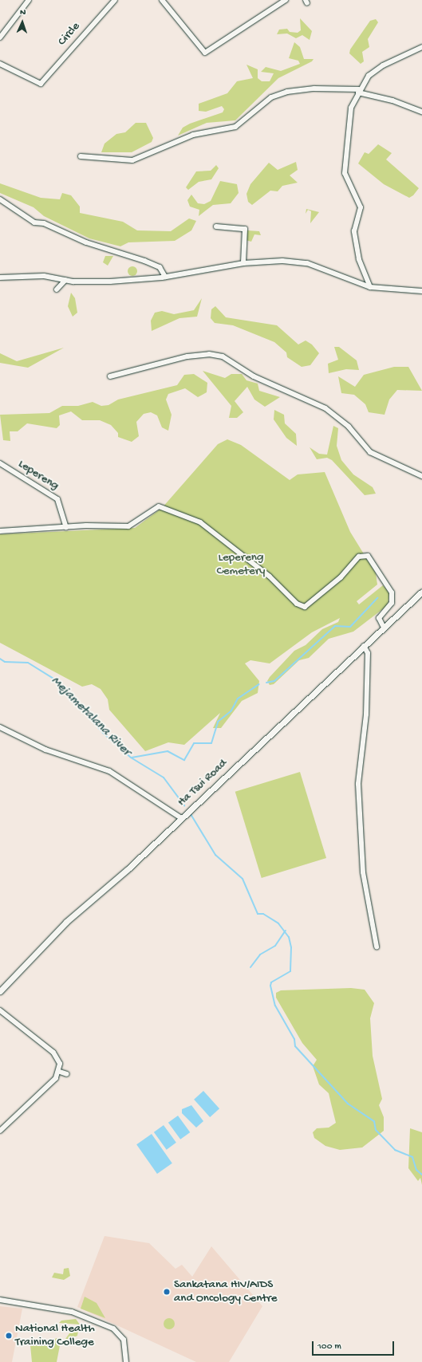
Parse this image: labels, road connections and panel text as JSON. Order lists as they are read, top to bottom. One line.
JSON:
{"streets":{"street":["Circle","Lepereng","Ha Tsui Road"]},"water":["Mejametalana River"],"parks":["Lepereng Cemetery"],"places":["Sankatana HIV/AIDS and Oncology Centre","National Health Training College"],"scale_bar":"100 m","north":"top"}
